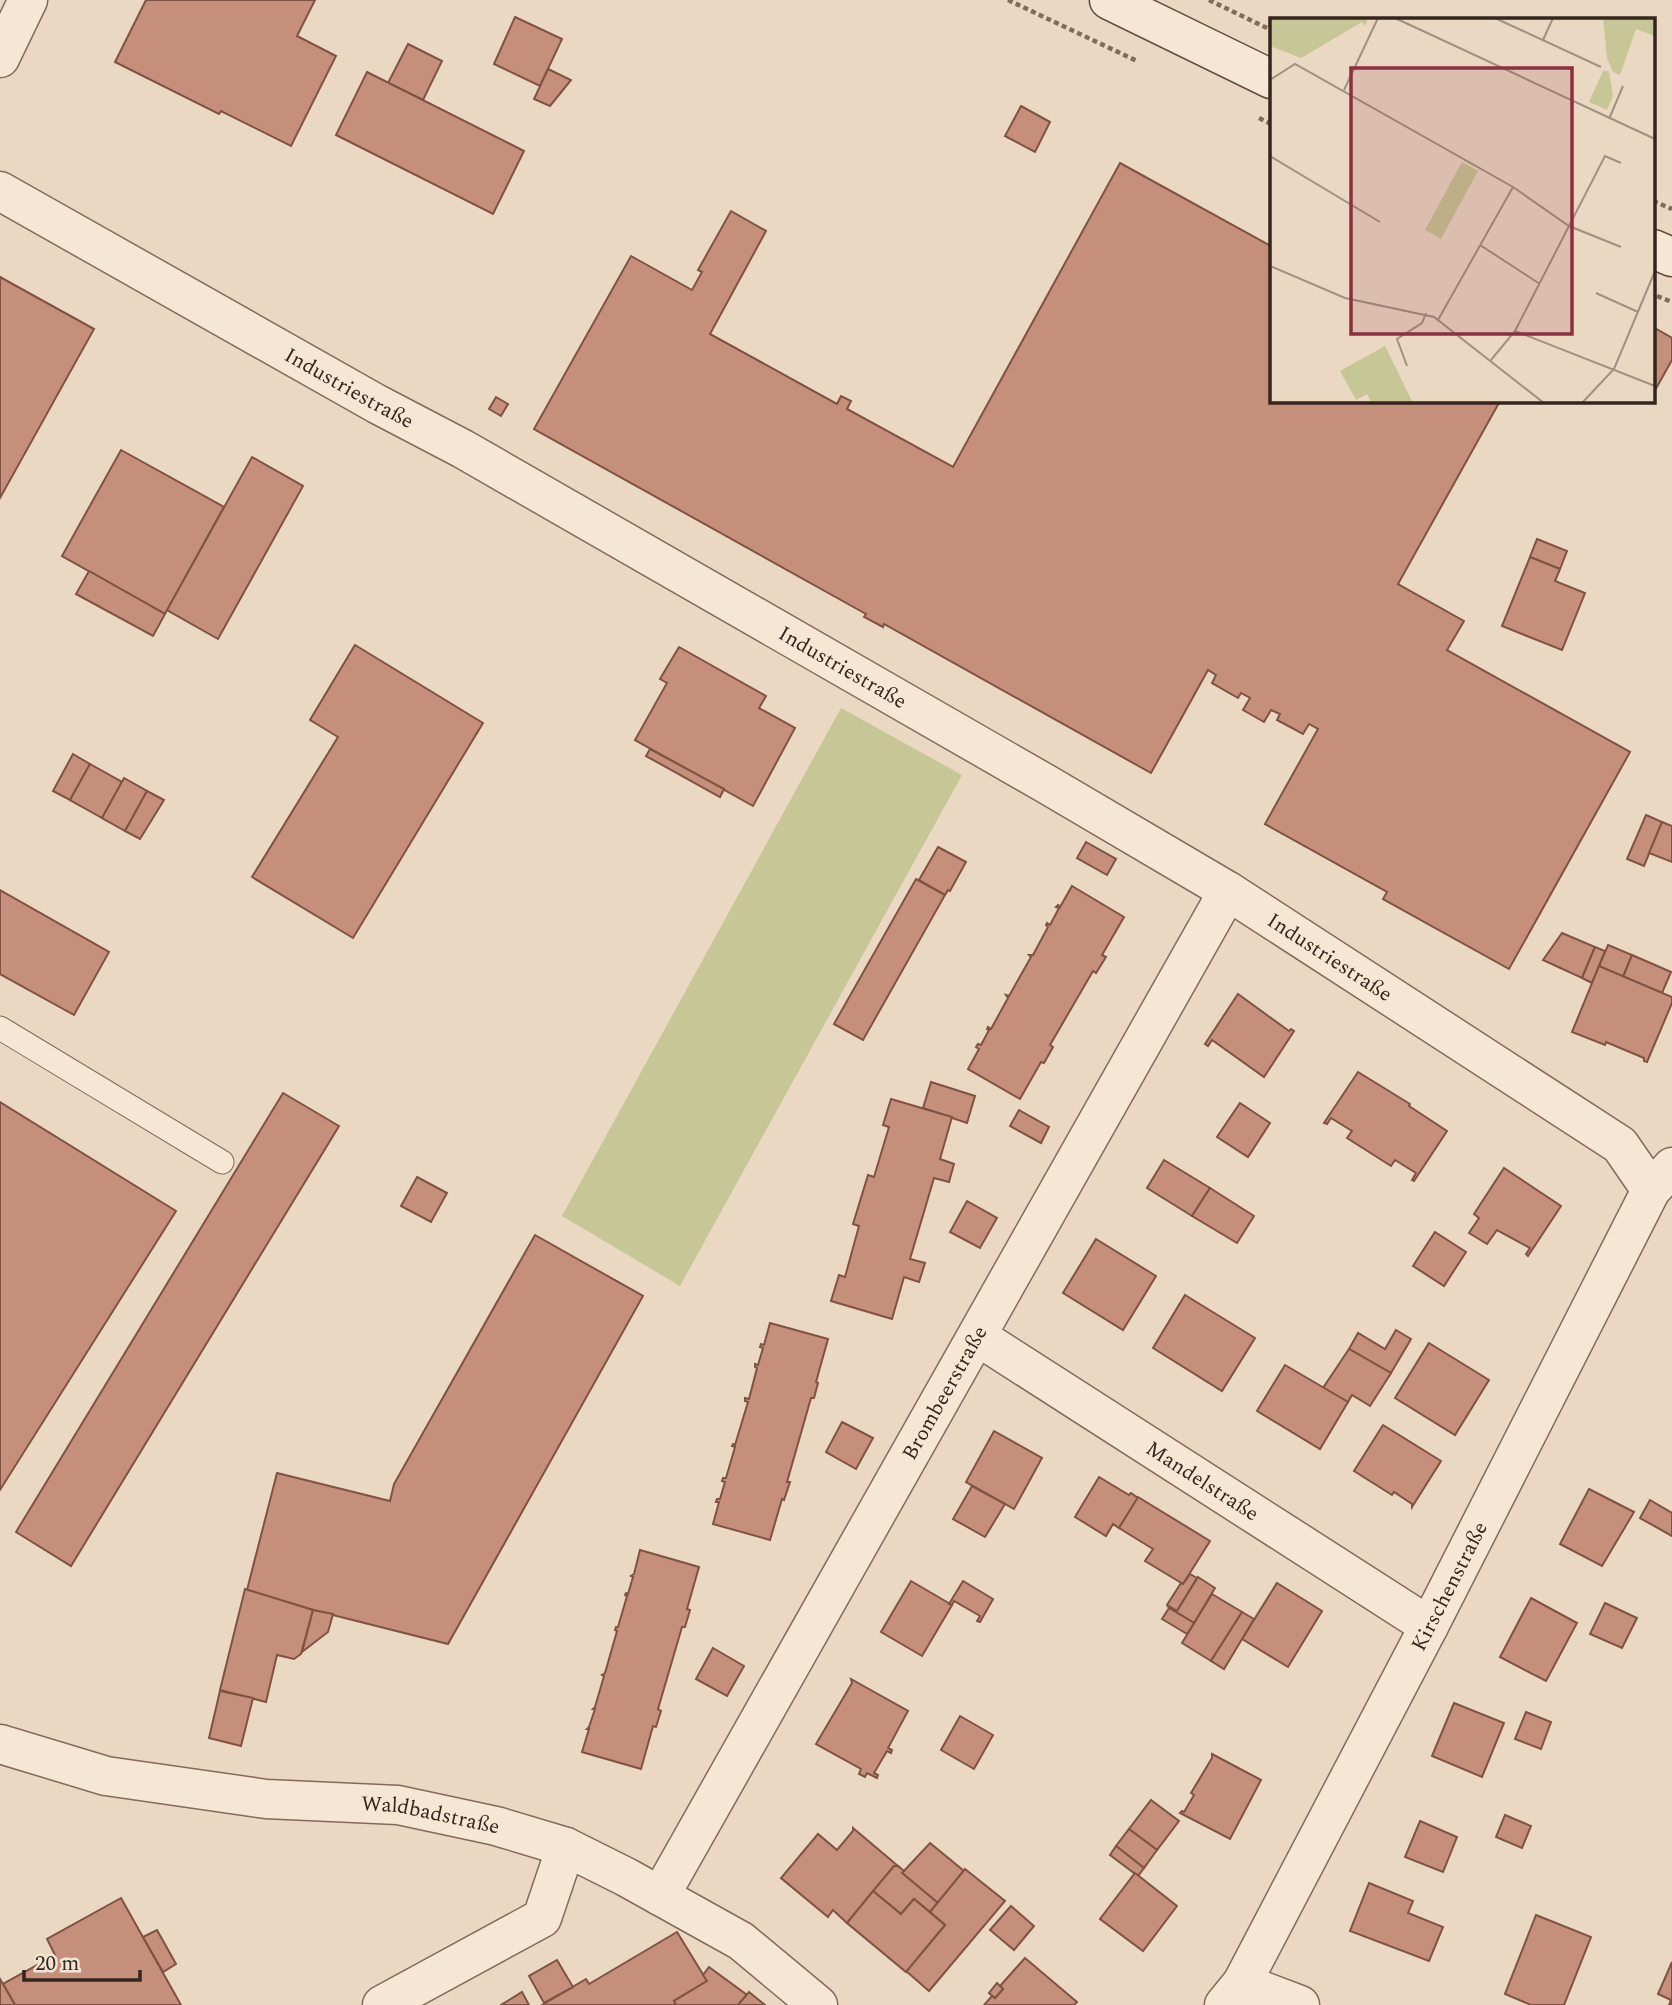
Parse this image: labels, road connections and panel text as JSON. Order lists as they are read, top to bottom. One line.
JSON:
{"streets":{"street":["Industriestraße","Brombeerstraße","Mandelstraße","Kirschenstraße","Waldbadstraße"]},"crossings":[["Industriestraße","Brombeerstraße"],["Industriestraße","Kirschenstraße"],["Brombeerstraße","Mandelstraße"],["Brombeerstraße","Waldbadstraße"],["Mandelstraße","Kirschenstraße"]],"scale_bar":"20 m"}
